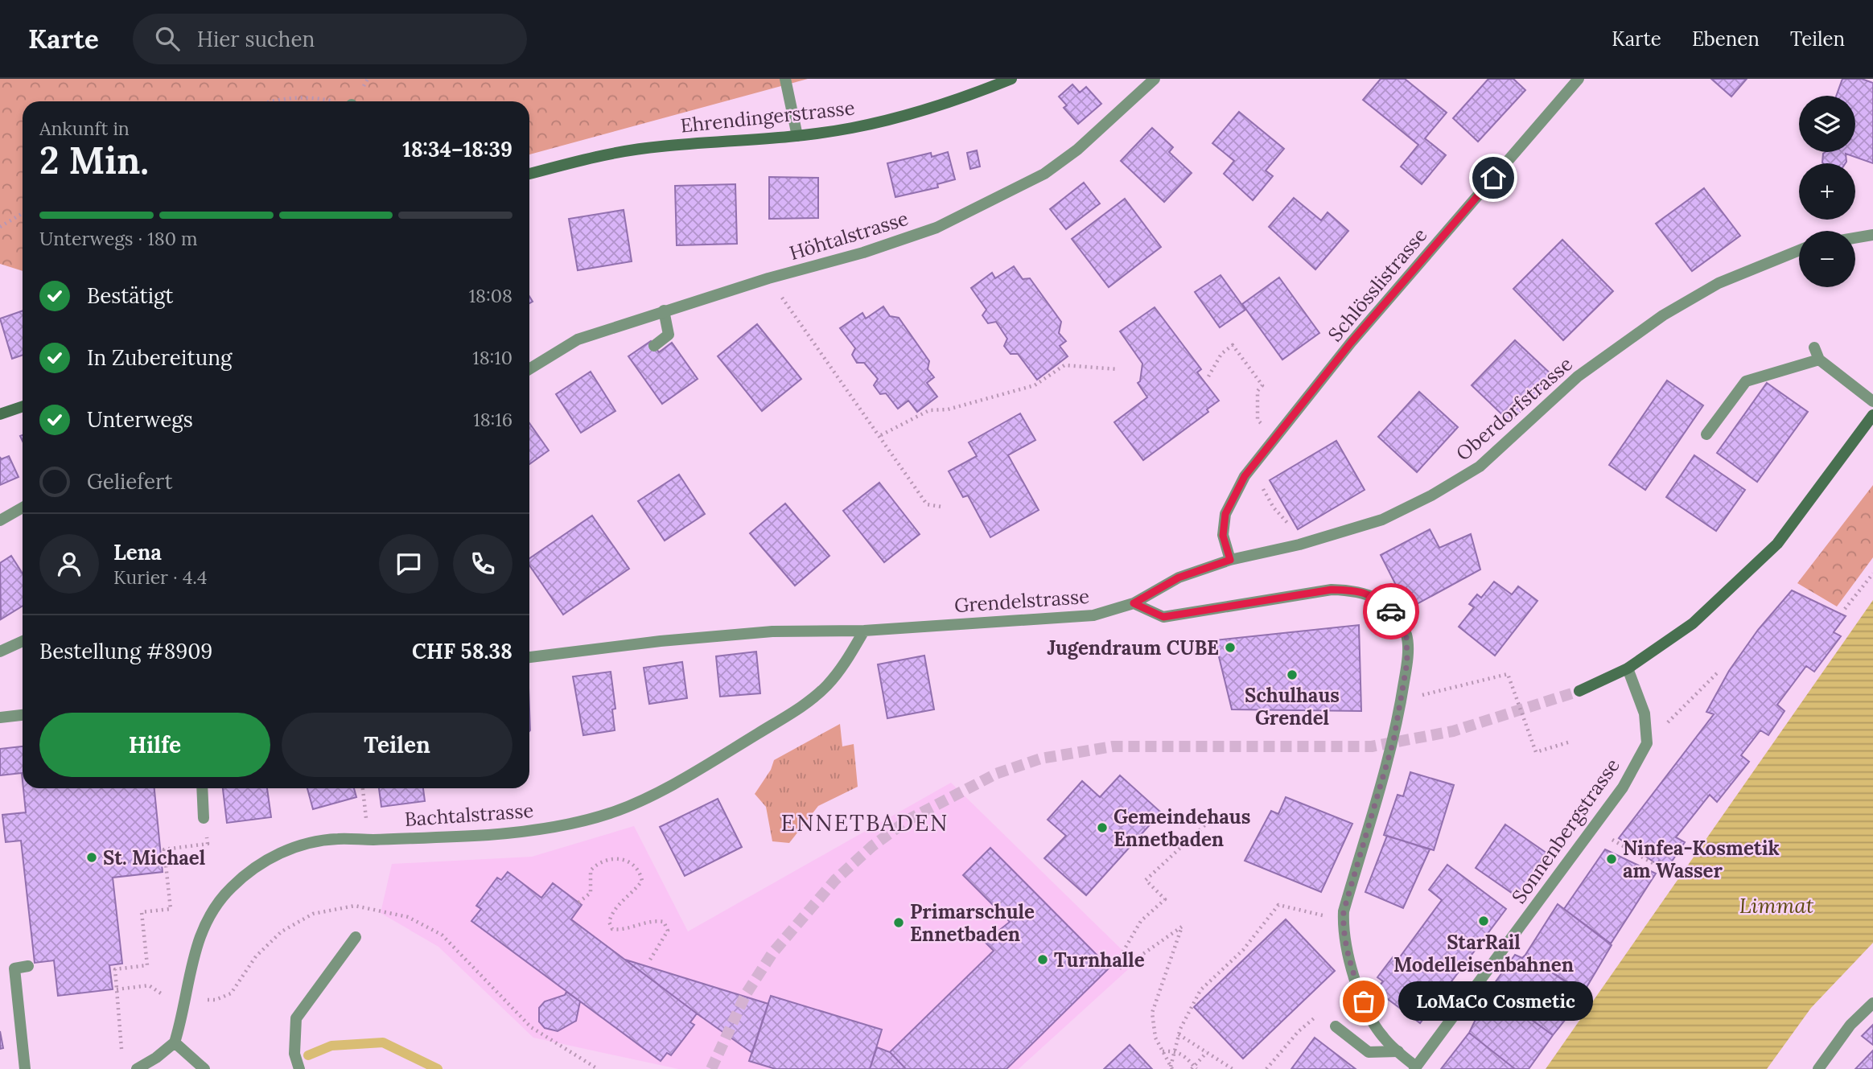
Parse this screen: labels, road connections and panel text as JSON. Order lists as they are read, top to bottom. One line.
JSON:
{"streets":{"main road":["Ehrendingerstrasse"],"street":["Höhtalstrasse","Schlösslistrasse","Oberdorfstrasse","Grendelstrasse","Bachtalstrasse","Sonnenbergstrasse"]},"crossings":[["Schlösslistrasse","Oberdorfstrasse"],["Oberdorfstrasse","Grendelstrasse"],["Grendelstrasse","Bachtalstrasse"]],"districts":["ENNETBADEN"],"water":["Limmat"],"places":["Jugendraum CUBE","Schulhaus Grendel","Gemeindehaus Ennetbaden","St. Michael","Ninfea-Kosmetik am Wasser","StarRail Modelleisenbahnen","Primarschule Ennetbaden","Turnhalle","LoMaCo Cosmetic"],"page":{"header":"Karte","search":"Hier suchen","nav":["Karte","Ebenen","Teilen"],"map_buttons":["+","−"],"heading":["2 Min.","Ankunft in","18:34–18:39"],"panel":["Lena","Kurier · 4.4","Bestellung #8909","CHF 58.38"],"bar":"Unterwegs · 180 m","list":[["Bestätigt","18:08"],["In Zubereitung","18:10"],["Unterwegs","18:16"],"Geliefert"],"buttons":["Hilfe","Teilen"],"bubble":"LoMaCo Cosmetic"}}
